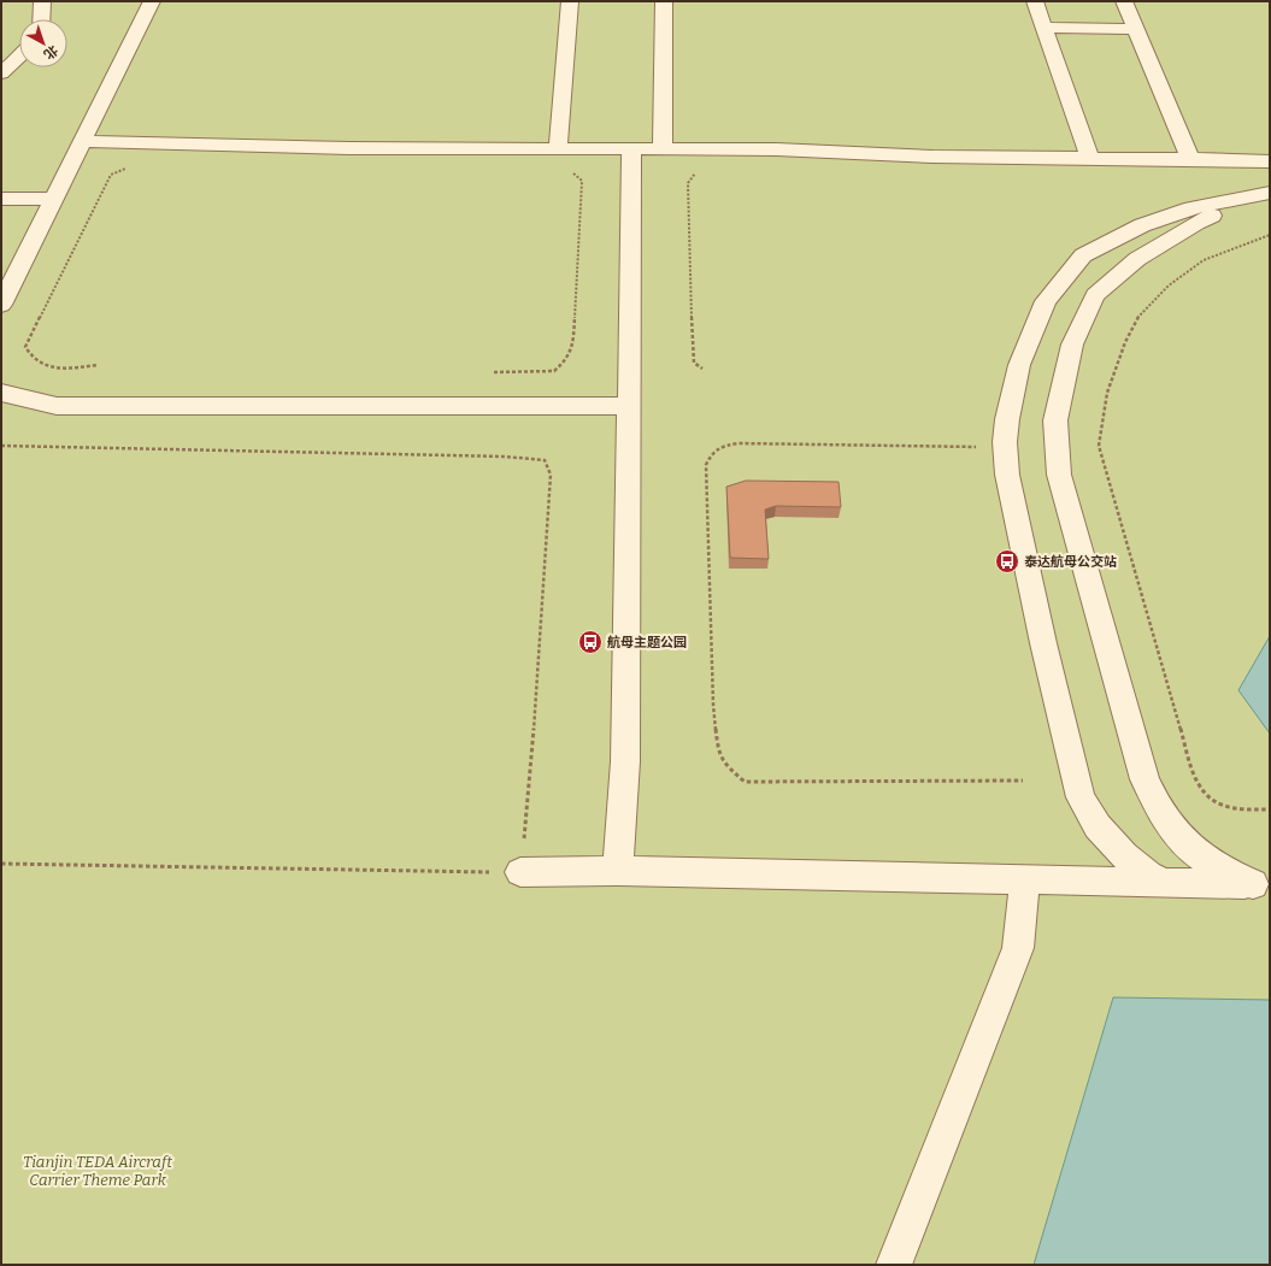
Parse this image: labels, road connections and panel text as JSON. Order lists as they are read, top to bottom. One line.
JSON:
{"parks":["Tianjin TEDA Aircraft Carrier Theme Park"],"places":{"bus stop":["泰达航母公交站","航母主题公园"]},"north":"bottom right"}
